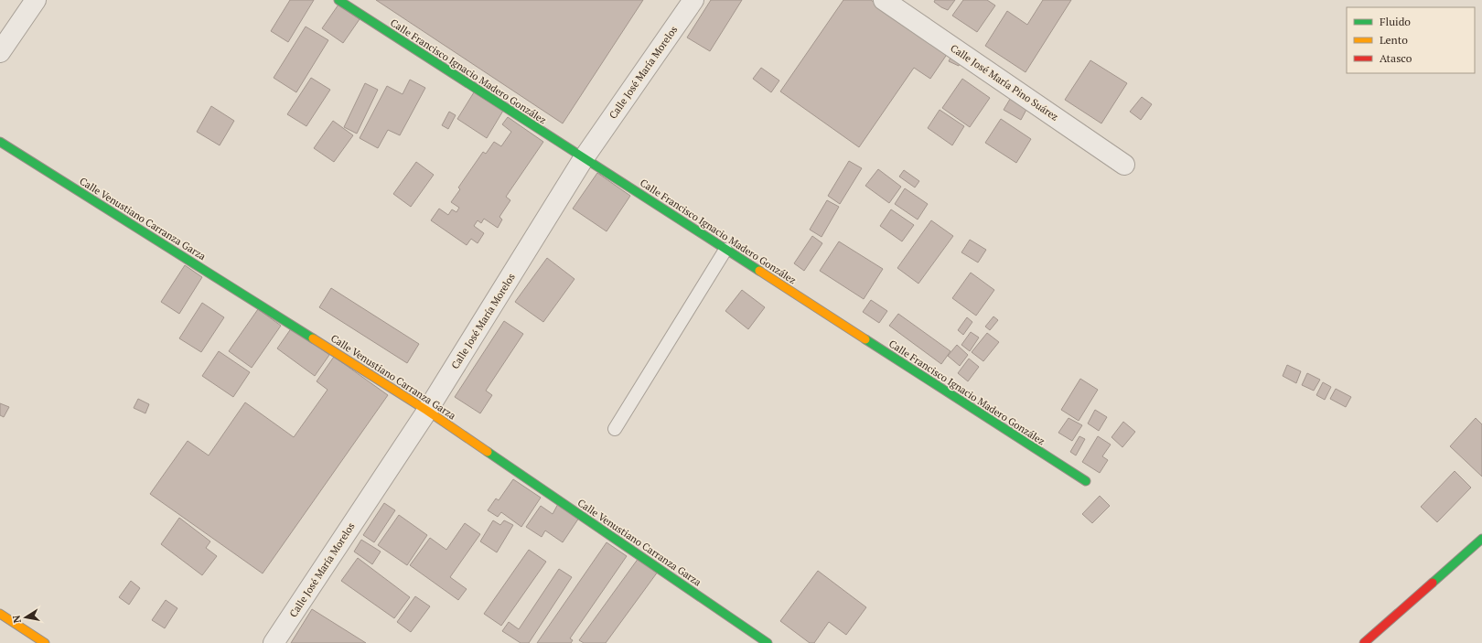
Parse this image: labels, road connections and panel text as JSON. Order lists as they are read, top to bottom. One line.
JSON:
{"streets":{"street":["Calle Francisco Ignacio Madero González","Calle José María Morelos","Calle José María Pino Suárez","Calle Venustiano Carranza Garza"]},"crossings":[["Calle Francisco Ignacio Madero González","Calle José María Morelos"],["Calle José María Morelos","Calle Venustiano Carranza Garza"]],"legend":["Fluido","Lento","Atasco"],"north":"left"}
